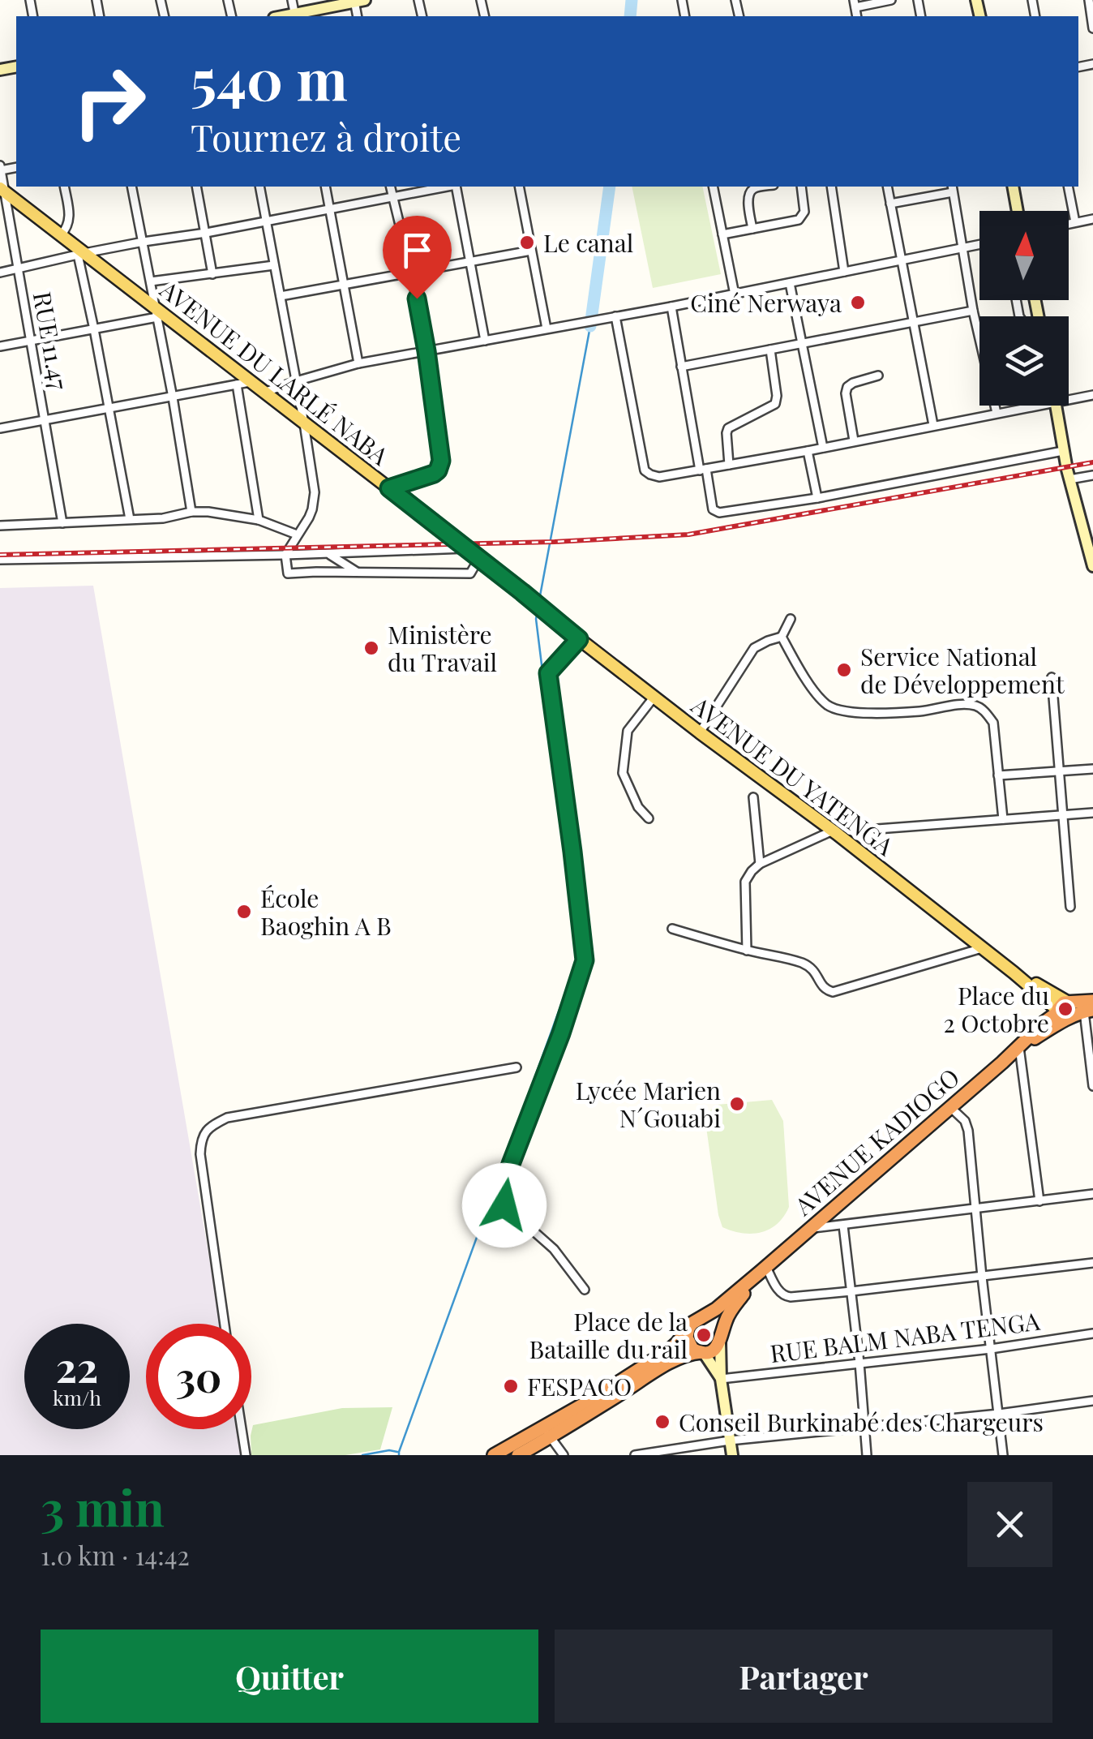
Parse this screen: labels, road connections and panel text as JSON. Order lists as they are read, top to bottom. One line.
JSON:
{"streets":{"highway":["AVENUE KADIOGO"],"main road":["AVENUE DU LARLÉ NABA","AVENUE DU YATENGA"],"street":["RUE 11.47","RUE BALM NABA TENGA"]},"crossings":[["RUE 11.47","AVENUE DU LARLÉ NABA"],["AVENUE DU LARLÉ NABA","AVENUE DU YATENGA"],["AVENUE DU YATENGA","AVENUE KADIOGO"]],"places":["Le canal","Ciné Nerwaya","Ministère du Travail","Service National de Développement","École Baoghin A B","Place du 2 Octobre","Lycée Marien N´Gouabi","Place de la Bataille du rail","FESPACO","Conseil Burkinabé des Chargeurs"],"north":"top","page":{"turn":["540 m","Tournez à droite"],"speed":"22 km/h","limit":"30","heading":["3 min","1.0 km · 14:42"],"buttons":["Quitter","Partager"]}}
